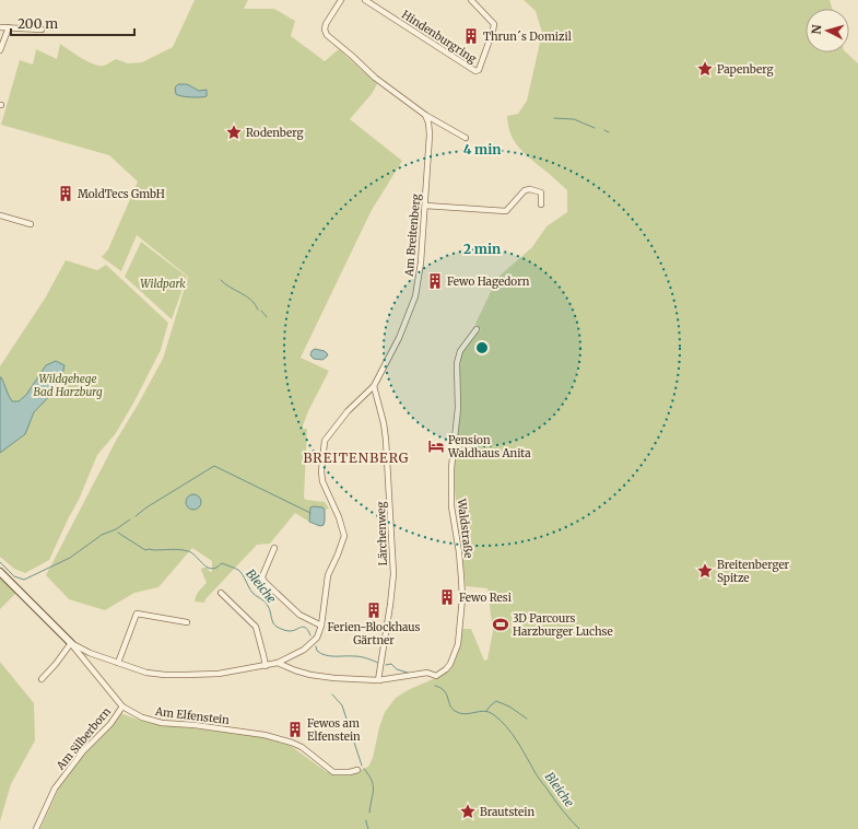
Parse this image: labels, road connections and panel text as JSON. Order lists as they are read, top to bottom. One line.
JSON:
{"streets":{"street":["Hindenburgring","Am Breitenberg","Waldstraße","Lärchenweg","Am Elfenstein","Am Silberborn"]},"crossings":[["Am Breitenberg","Lärchenweg"],["Am Breitenberg","Am Elfenstein"],["Waldstraße","Lärchenweg"],["Am Elfenstein","Am Silberborn"]],"districts":["BREITENBERG"],"water":["Bleiche"],"parks":["Wildpark","Wildgehege Bad Harzburg"],"places":{"building":["Thrun´s Domizil","MoldTecs GmbH","Fewo Hagedorn","Fewo Resi","Ferien-Blockhaus Gärtner","Fewos am Elfenstein"],"place":["Papenberg","Rodenberg","Breitenberger Spitze","Brautstein"],"hotel":["Pension Waldhaus Anita"],"sports":["3D Parcours Harzburger Luchse"]},"scale_bar":"200 m","north":"left","rings":["4 min","2 min"]}
